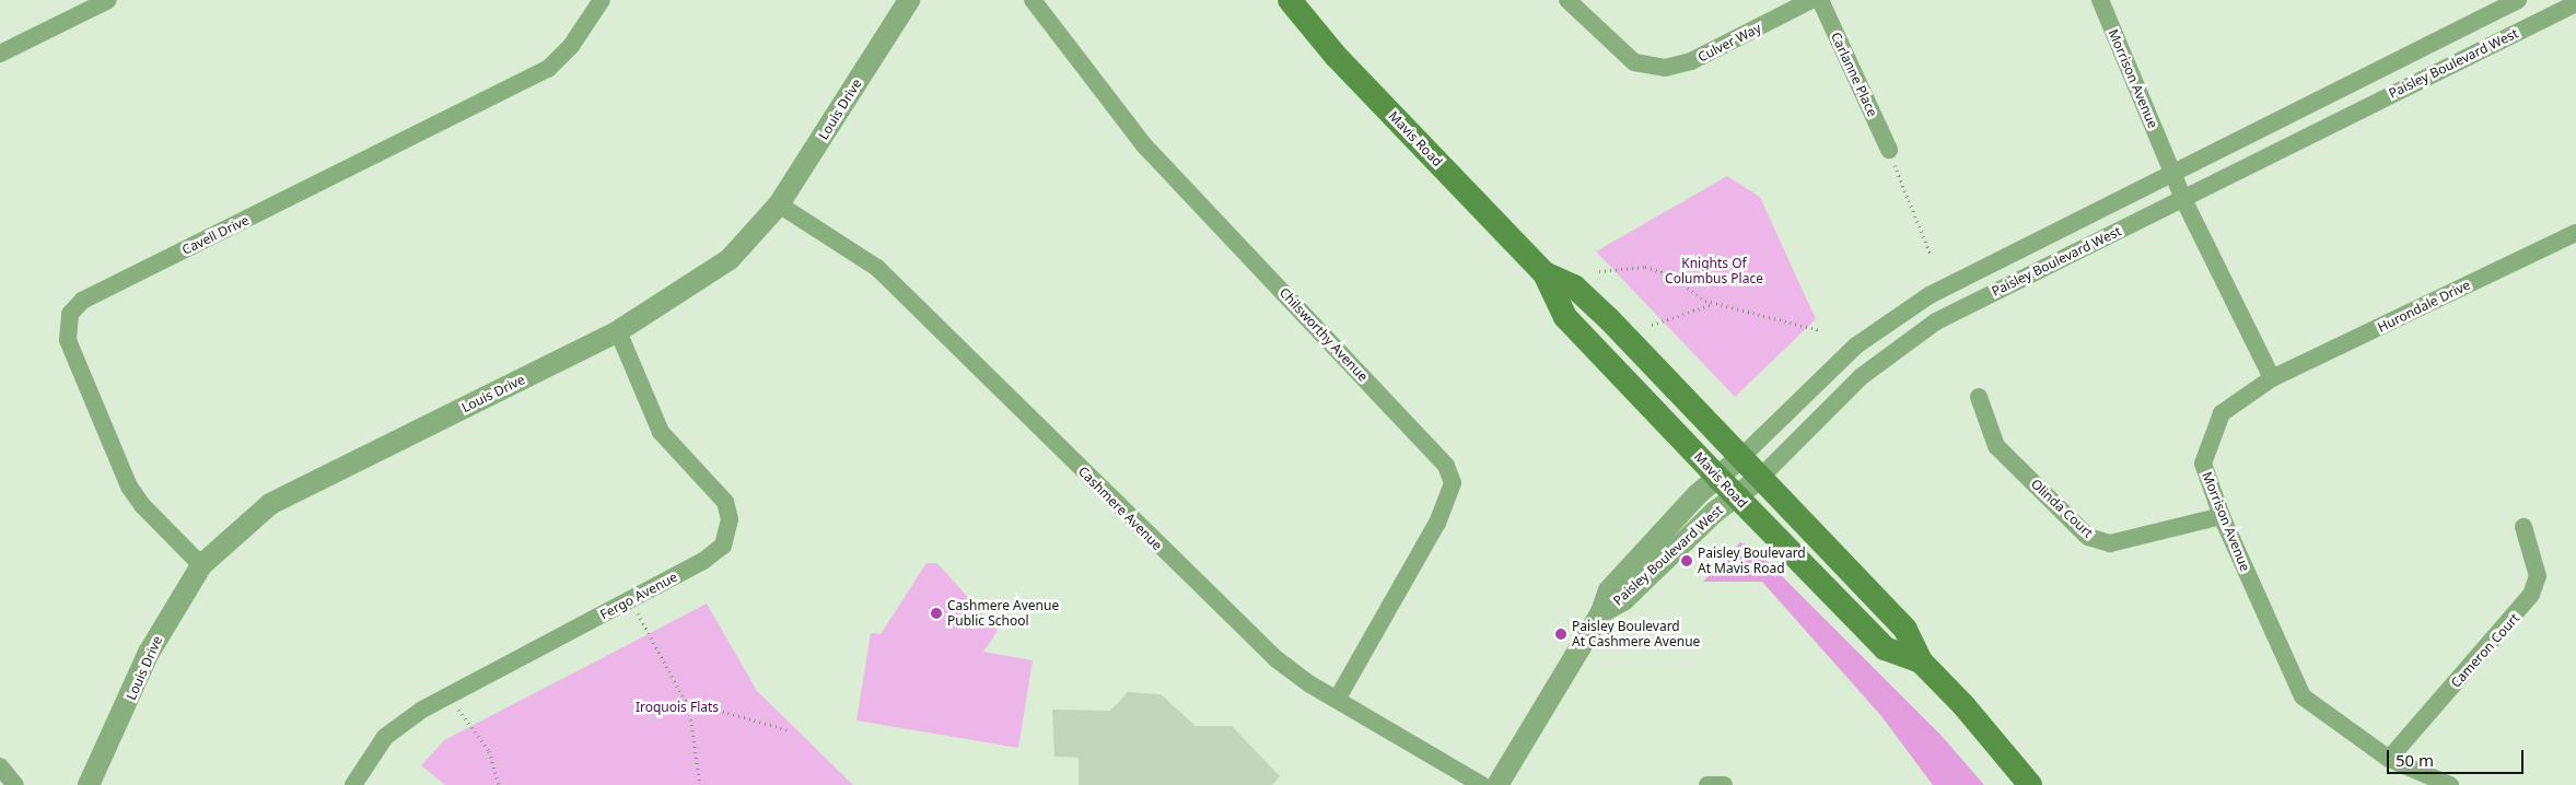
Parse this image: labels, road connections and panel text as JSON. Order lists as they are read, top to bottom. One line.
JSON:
{"streets":{"main road":["Mavis Road"],"street":["Culver Way","Paisley Boulevard West","Carlanne Place","Morrison Avenue","Louis Drive","Cavell Drive","Hurondale Drive","Chilsworthy Avenue","Cashmere Avenue","Olinda Court","Fergo Avenue","Cameron Court"]},"crossings":[["Paisley Boulevard West","Morrison Avenue"],["Paisley Boulevard West","Mavis Road"],["Morrison Avenue","Hurondale Drive"],["Morrison Avenue","Olinda Court"],["Morrison Avenue","Cameron Court"],["Louis Drive","Cavell Drive"],["Louis Drive","Cashmere Avenue"],["Louis Drive","Fergo Avenue"],["Chilsworthy Avenue","Cashmere Avenue"]],"parks":["Knights Of Columbus Place","Iroquois Flats"],"places":["Paisley Boulevard At Mavis Road","Cashmere Avenue Public School","Paisley Boulevard At Cashmere Avenue"],"scale_bar":"50 m"}
